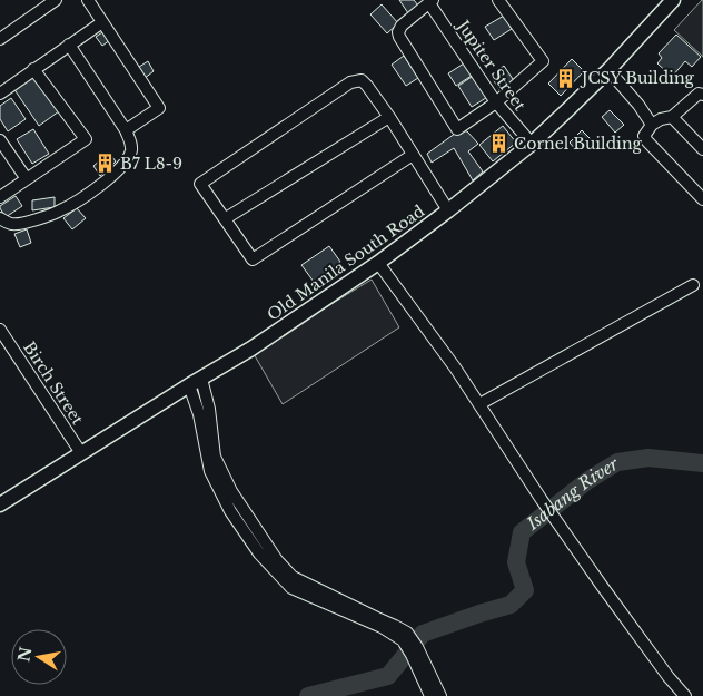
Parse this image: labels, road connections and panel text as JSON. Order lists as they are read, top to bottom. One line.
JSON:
{"streets":{"main road":["Old Manila South Road"],"street":["Jupiter Street","Birch Street"]},"crossings":[["Jupiter Street","Old Manila South Road"],["Old Manila South Road","Birch Street"]],"water":["Isabang River"],"places":{"building":["JCSY Building","Cornel Building","B7 L8-9"]},"north":"left"}
